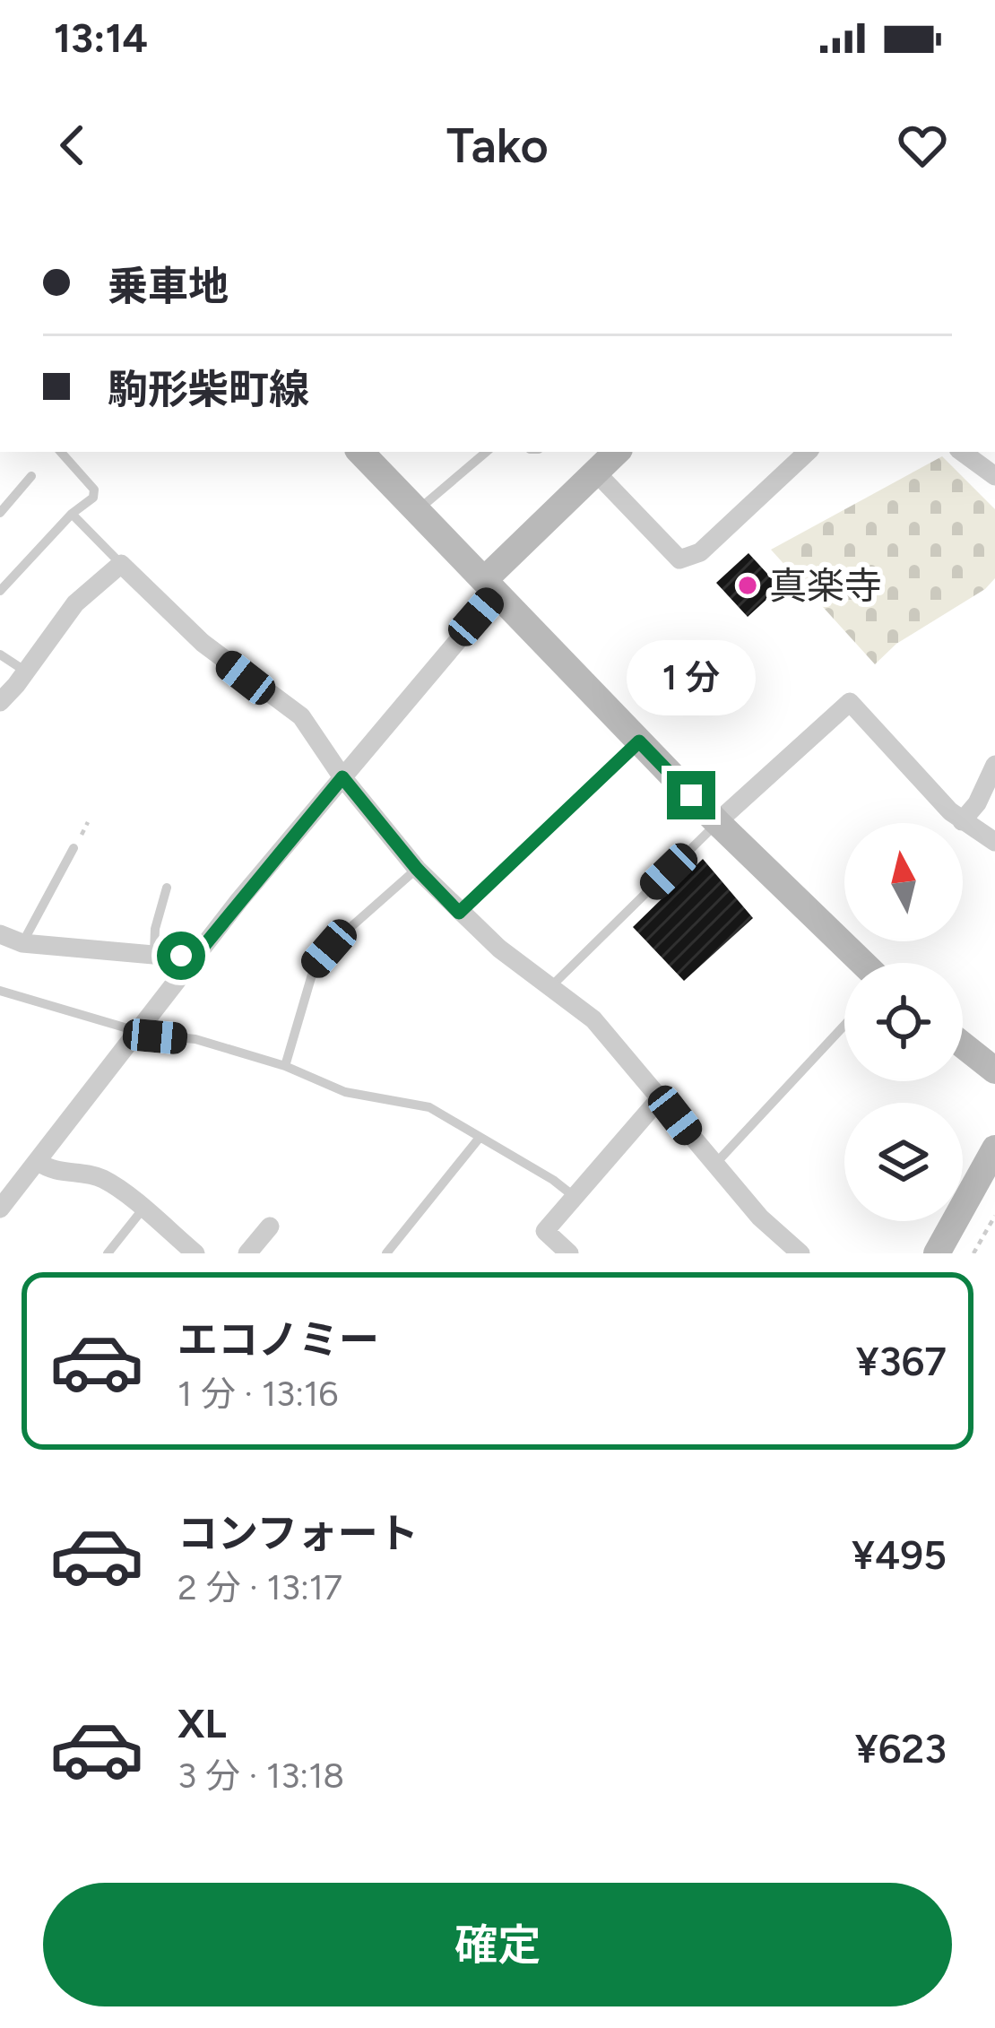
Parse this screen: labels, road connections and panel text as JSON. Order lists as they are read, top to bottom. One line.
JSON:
{"places":["真楽寺"],"north":"top","page":{"status":"13:14","header":"Tako","banner":["乗車地","駒形柴町線"],"bubble":"1 分","list":[{"name":"エコノミー","note":"1 分 · 13:16","value":"¥367"},{"name":"コンフォート","note":"2 分 · 13:17","value":"¥495"},{"name":"XL","note":"3 分 · 13:18","value":"¥623"}],"buttons":"確定"}}
